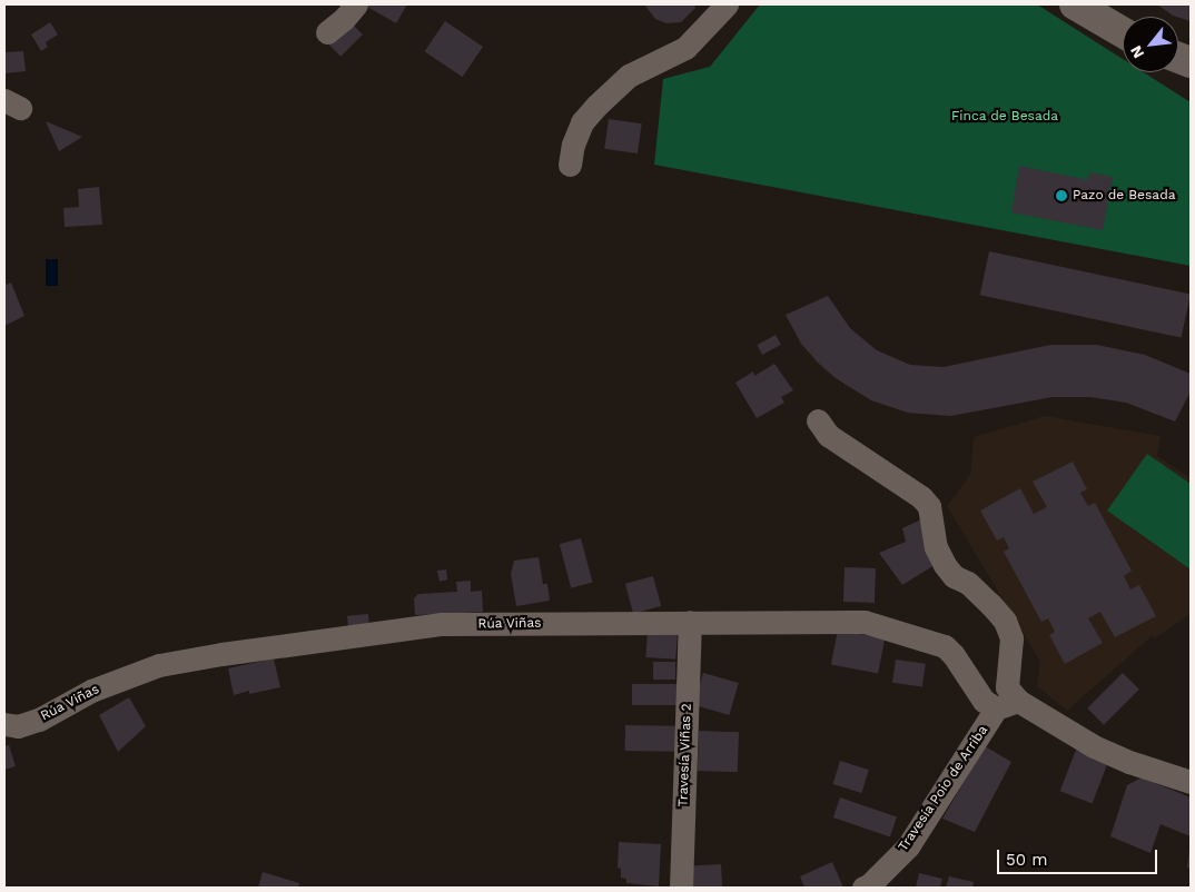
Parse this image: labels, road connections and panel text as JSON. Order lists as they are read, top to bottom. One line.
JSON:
{"streets":{"street":["Rúa Viñas","Travesía Viñas 2","Travesía Poio de Arriba"]},"crossings":[["Rúa Viñas","Travesía Viñas 2"],["Rúa Viñas","Travesía Poio de Arriba"]],"parks":["Finca de Besada"],"places":["Pazo de Besada"],"scale_bar":"50 m","north":"bottom left"}
